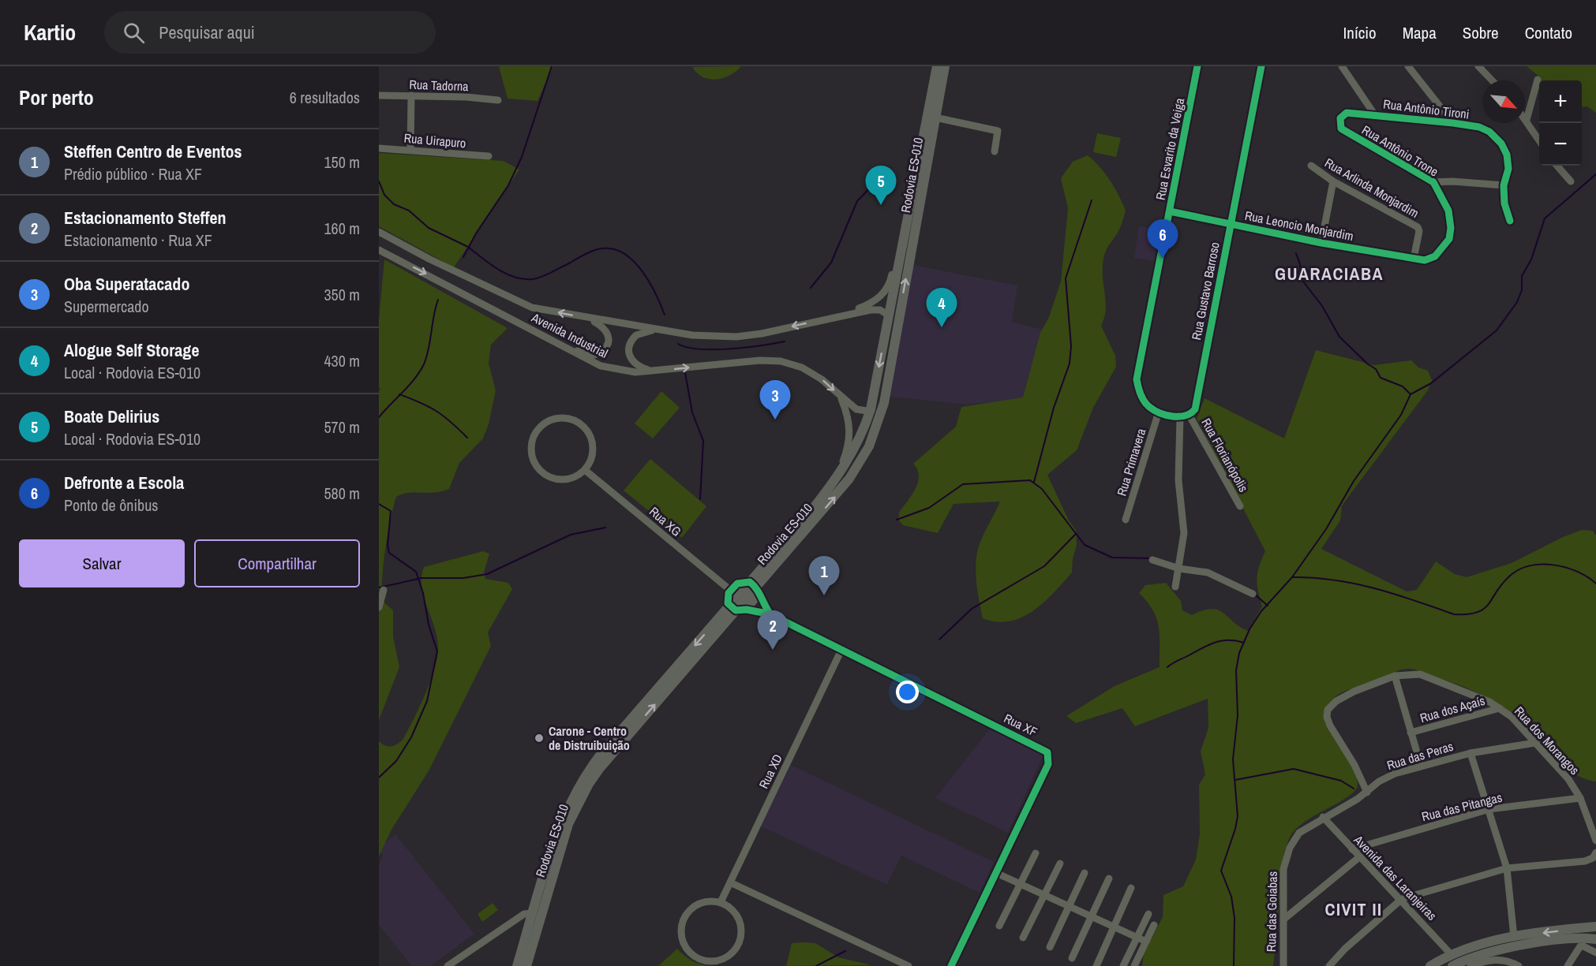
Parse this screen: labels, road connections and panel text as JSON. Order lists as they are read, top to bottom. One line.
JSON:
{"streets":{"main road":["Rodovia ES-010"],"street":["Rua Tadorna","Rua Antônio Tironi","Rua Uirapuro","Rua Esvarito da Veiga","Rua Antônio Trone","Rua Arlinda Monjardim","Rua Leoncio Monjardim","Rua Gustavo Barroso","Avenida Industrial","Rua Florianópolis","Rua Primavera","Rua XG","Rua dos Açaís","Rua XF","Rua dos Morangos","Rua das Peras","Rua XD","Rua das Pitangas","Avenida das Laranjeiras","Rua das Goiabas"]},"crossings":[["Rua Antônio Tironi","Rua Antônio Trone"],["Rua Esvarito da Veiga","Rua Leoncio Monjardim"],["Rua Esvarito da Veiga","Rua Gustavo Barroso"],["Rua Esvarito da Veiga","Rua Florianópolis"],["Rua Esvarito da Veiga","Rua Primavera"],["Rua Antônio Trone","Rua Leoncio Monjardim"],["Rodovia ES-010","Avenida Industrial"],["Rodovia ES-010","Rua XF"],["Rua Arlinda Monjardim","Rua Leoncio Monjardim"],["Rua Leoncio Monjardim","Rua Gustavo Barroso"],["Rua Gustavo Barroso","Rua Florianópolis"],["Rua dos Açaís","Rua dos Morangos"],["Rua XF","Rua XD"],["Rua dos Morangos","Rua das Peras"],["Rua dos Morangos","Rua das Pitangas"],["Rua das Peras","Avenida das Laranjeiras"],["Rua das Peras","Rua das Goiabas"],["Rua das Pitangas","Avenida das Laranjeiras"],["Avenida das Laranjeiras","Rua das Goiabas"]],"districts":["GUARACIABA","CIVIT II"],"places":["Carone - Centro de Distruibuição"],"north":"bottom right","page":{"header":"Kartio","search":"Pesquisar aqui","nav":["Início","Mapa","Sobre","Contato"],"heading":["Por perto","6 resultados"],"map_buttons":["+","−"],"list":[{"mark":"1","name":"Steffen Centro de Eventos","note":"Prédio público · Rua XF","value":"150 m"},{"mark":"2","name":"Estacionamento Steffen","note":"Estacionamento · Rua XF","value":"160 m"},{"mark":"3","name":"Oba Superatacado","note":"Supermercado","value":"350 m"},{"mark":"4","name":"Alogue Self Storage","note":"Local · Rodovia ES-010","value":"430 m"},{"mark":"5","name":"Boate Delirius","note":"Local · Rodovia ES-010","value":"570 m"},{"mark":"6","name":"Defronte a Escola","note":"Ponto de ônibus","value":"580 m"}],"pins":["5","6","4","3","1","2"],"buttons":["Salvar","Compartilhar"]}}
